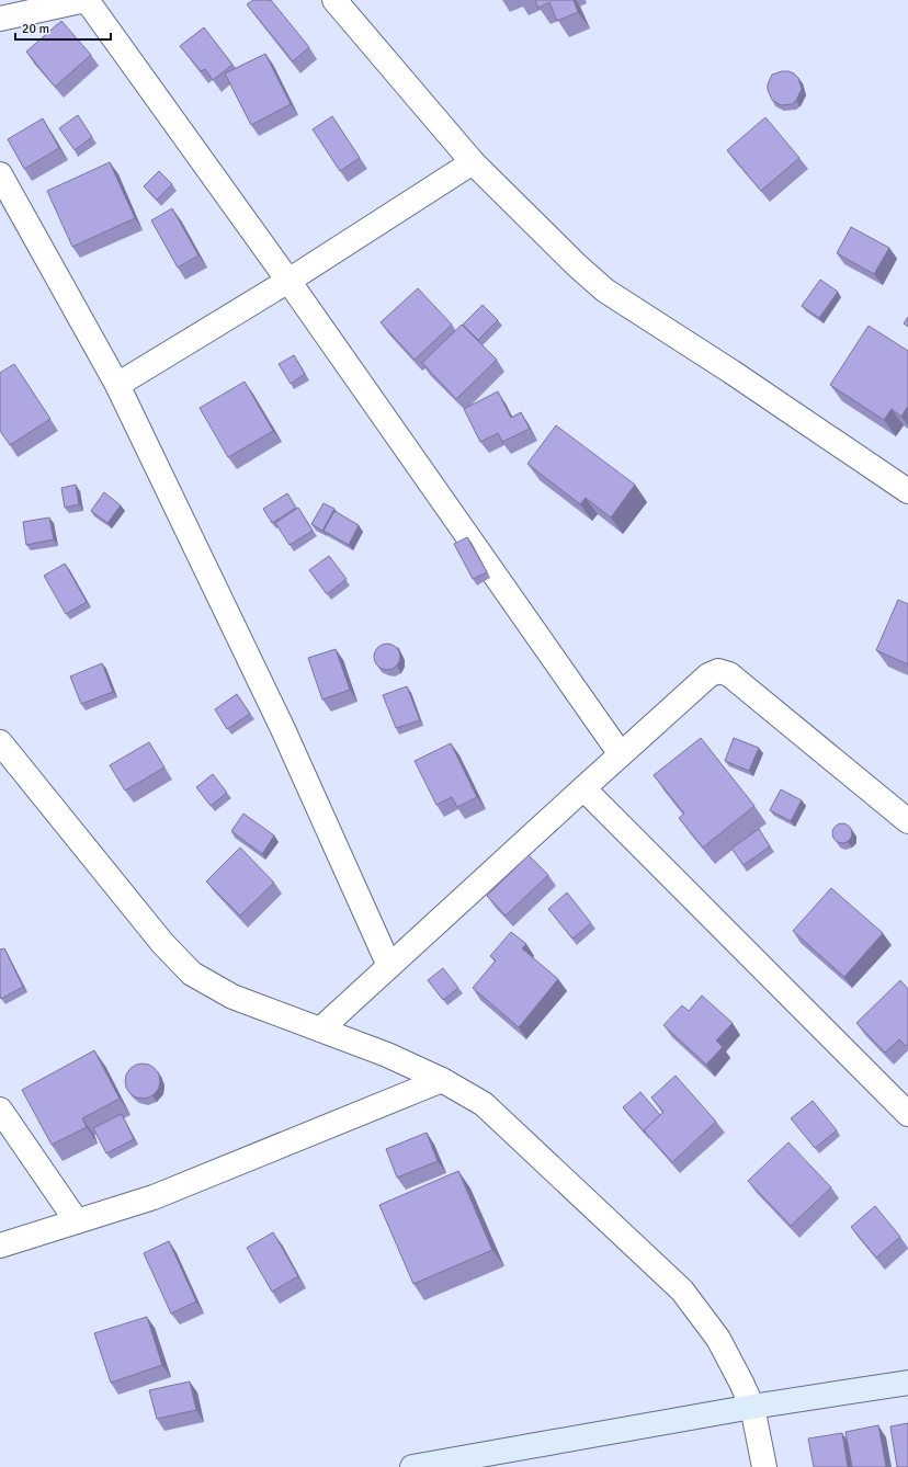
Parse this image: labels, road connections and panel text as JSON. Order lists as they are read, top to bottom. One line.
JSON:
{"scale_bar":"20 m"}
